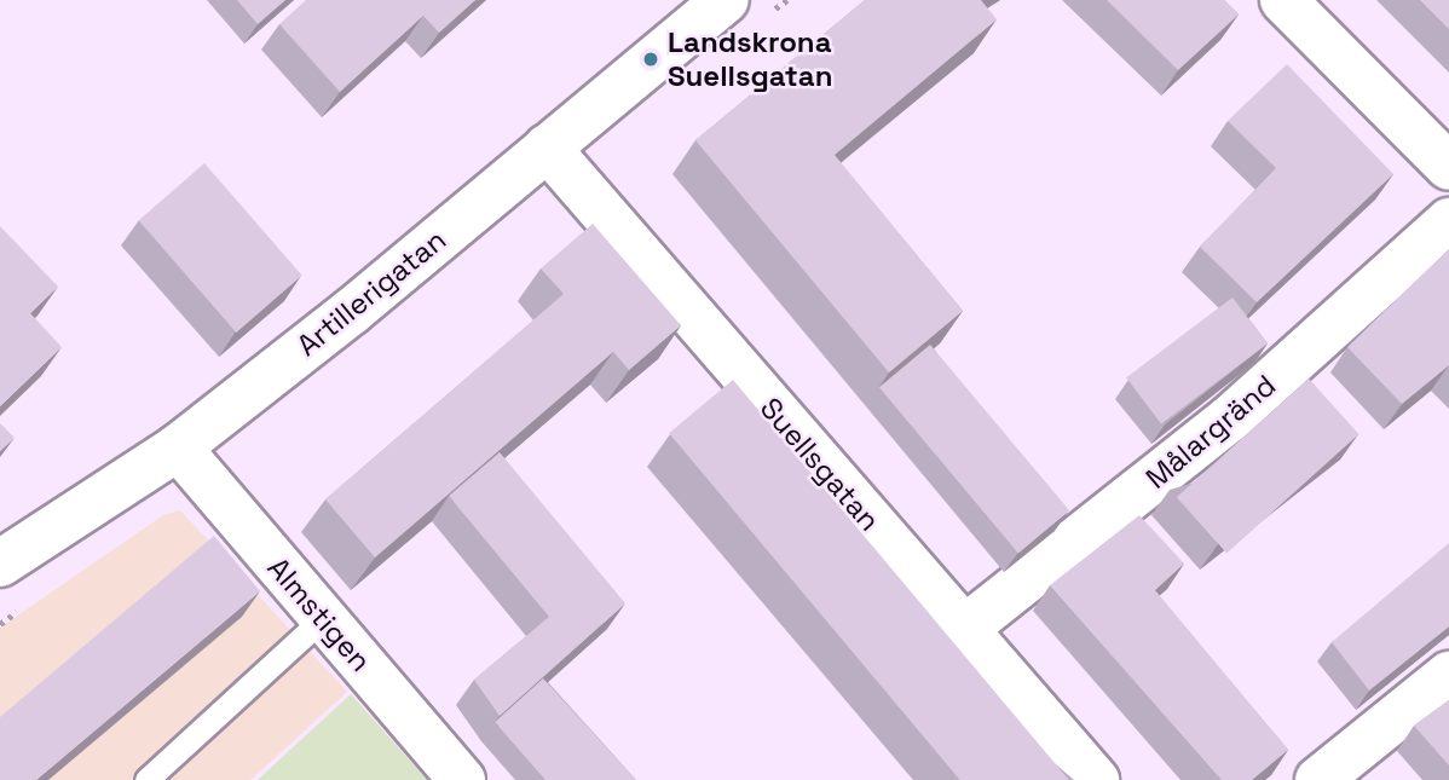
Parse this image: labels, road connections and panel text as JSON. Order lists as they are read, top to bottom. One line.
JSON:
{"streets":{"street":["Artillerigatan","Målargränd","Suellsgatan","Almstigen"]},"crossings":[["Artillerigatan","Suellsgatan"],["Artillerigatan","Almstigen"],["Målargränd","Suellsgatan"]],"places":["Landskrona Suellsgatan"]}
